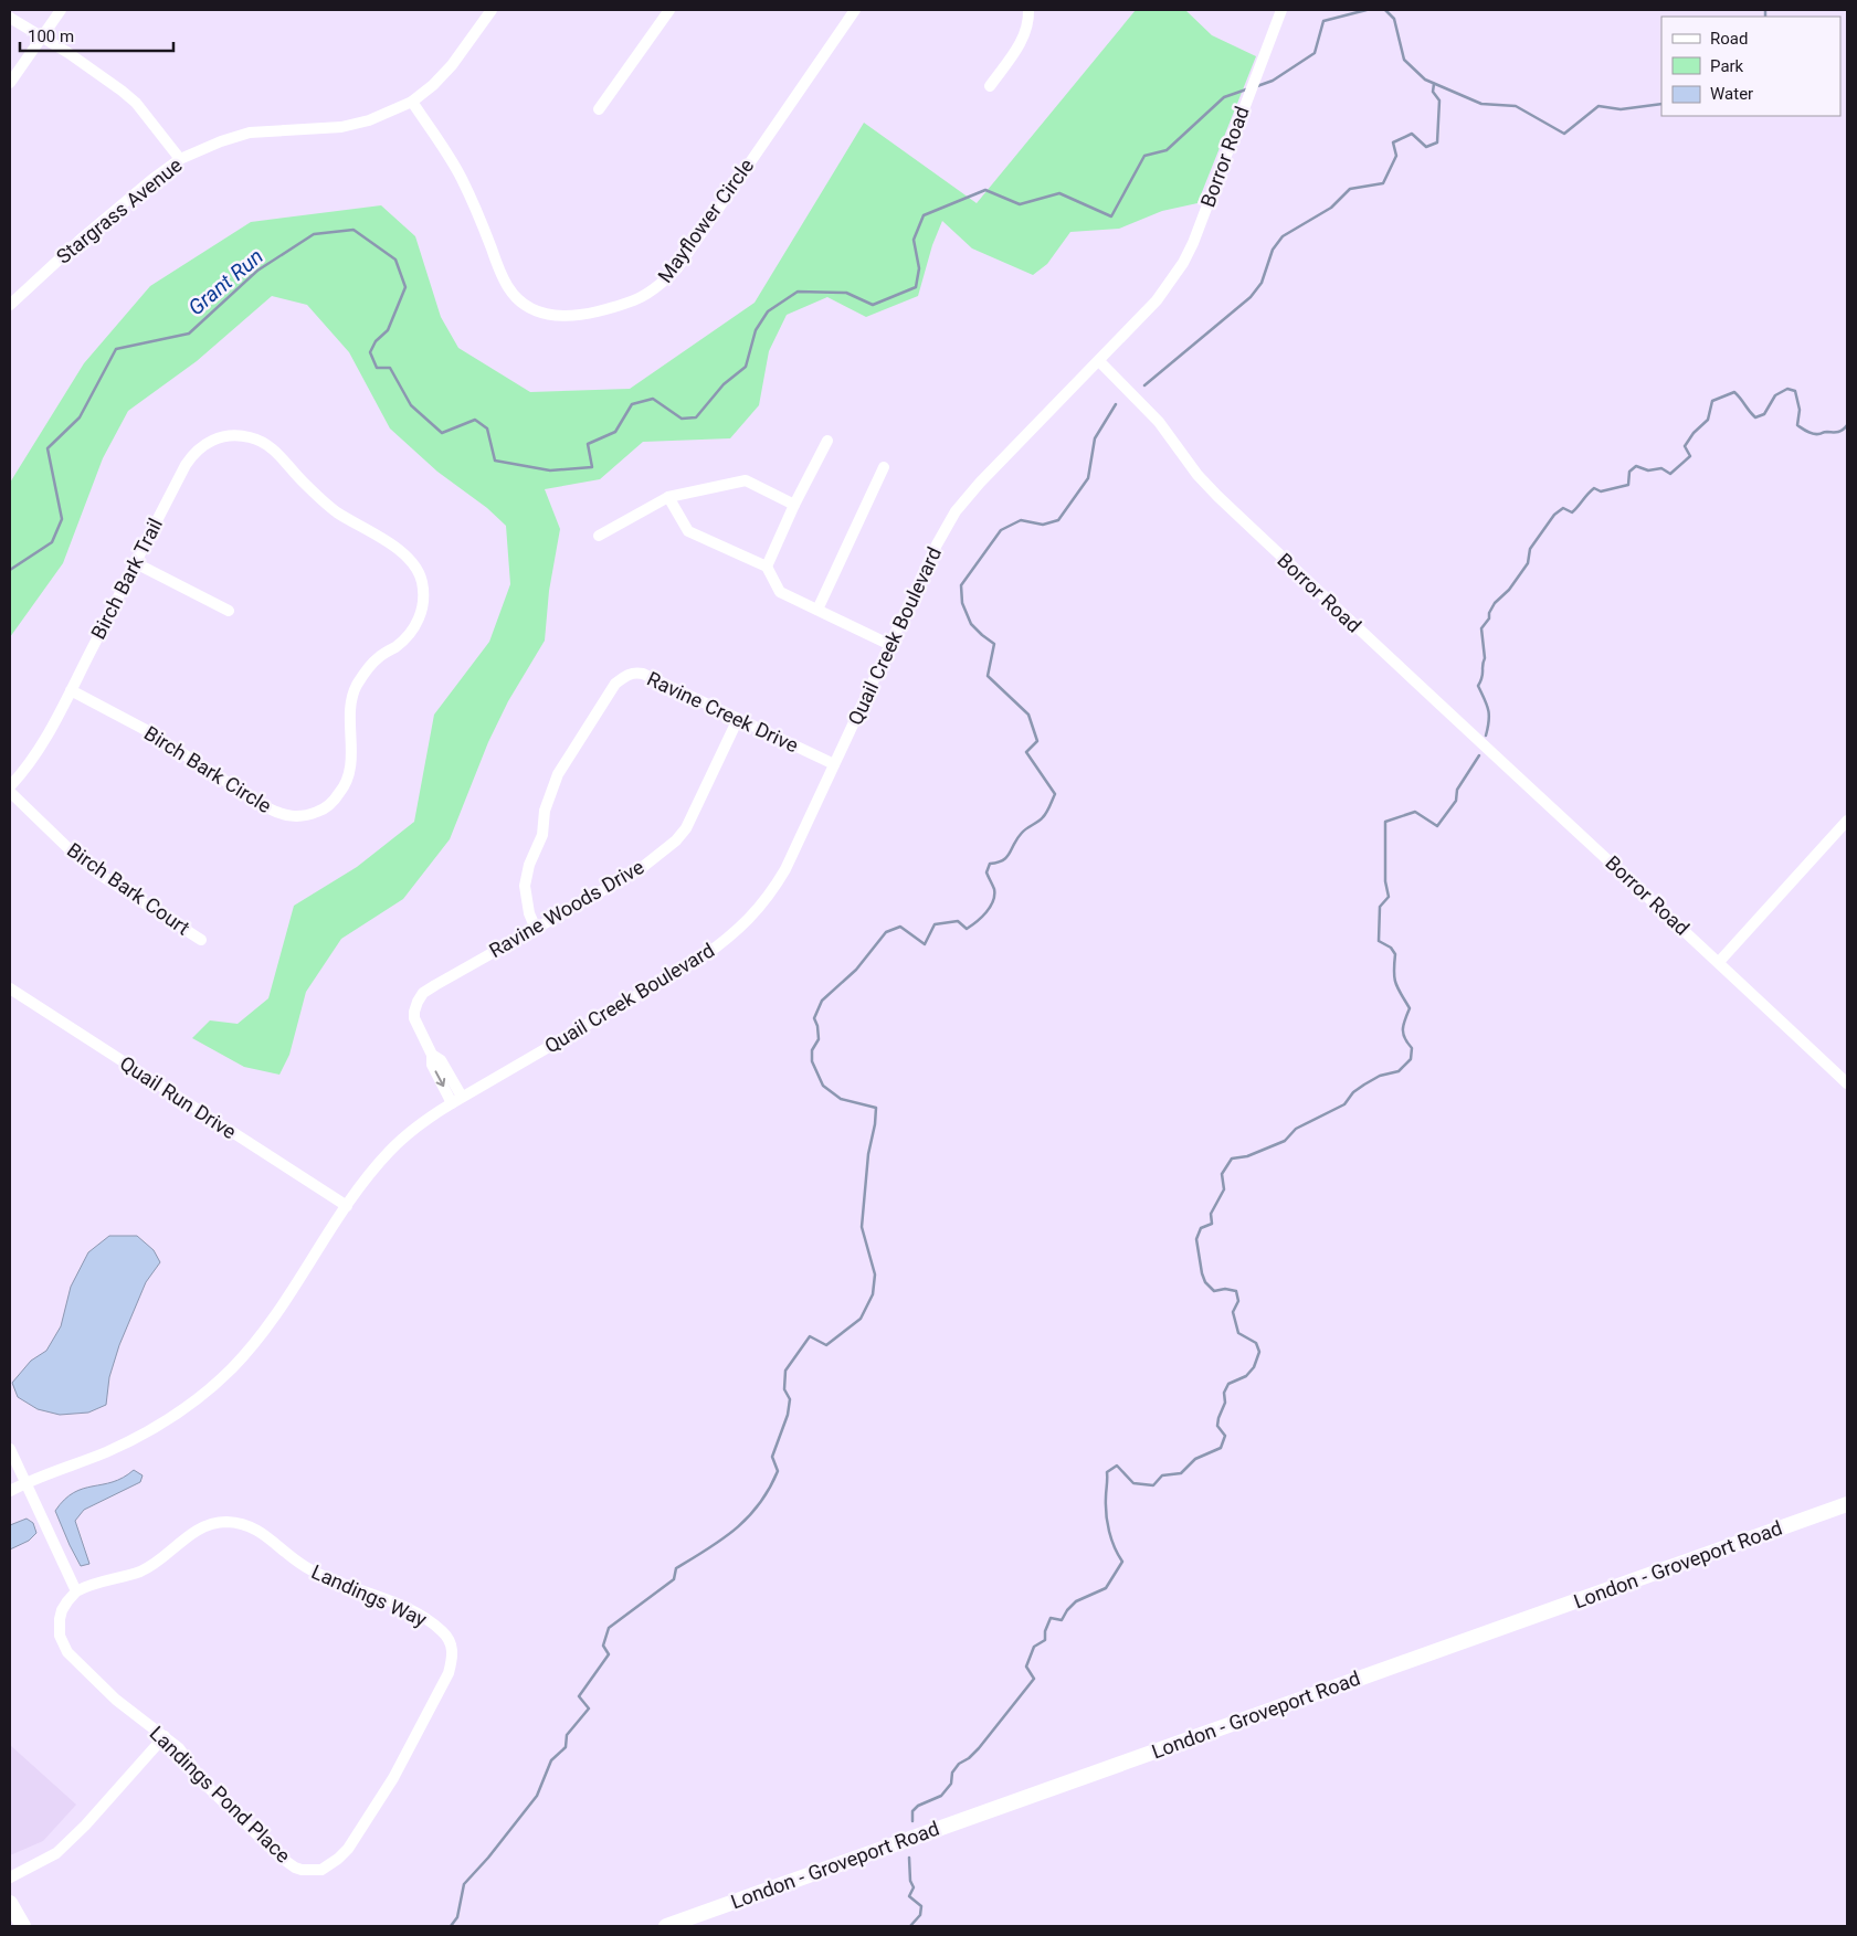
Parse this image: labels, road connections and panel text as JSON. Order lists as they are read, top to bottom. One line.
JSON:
{"streets":{"main road":["London - Groveport Road"],"street":["Borror Road","Stargrass Avenue","Mayflower Circle","Birch Bark Trail","Quail Creek Boulevard","Ravine Creek Drive","Birch Bark Circle","Birch Bark Court","Ravine Woods Drive","Quail Run Drive","Landings Way","Landings Pond Place"]},"crossings":[["Borror Road","Quail Creek Boulevard"],["Stargrass Avenue","Mayflower Circle"],["Birch Bark Trail","Birch Bark Circle"],["Quail Creek Boulevard","Ravine Creek Drive"],["Quail Creek Boulevard","Ravine Woods Drive"],["Quail Creek Boulevard","Quail Run Drive"],["Ravine Creek Drive","Ravine Woods Drive"],["Landings Way","Landings Pond Place"]],"water":["Grant Run"],"legend":["Road","Park","Water"],"scale_bar":"100 m"}
